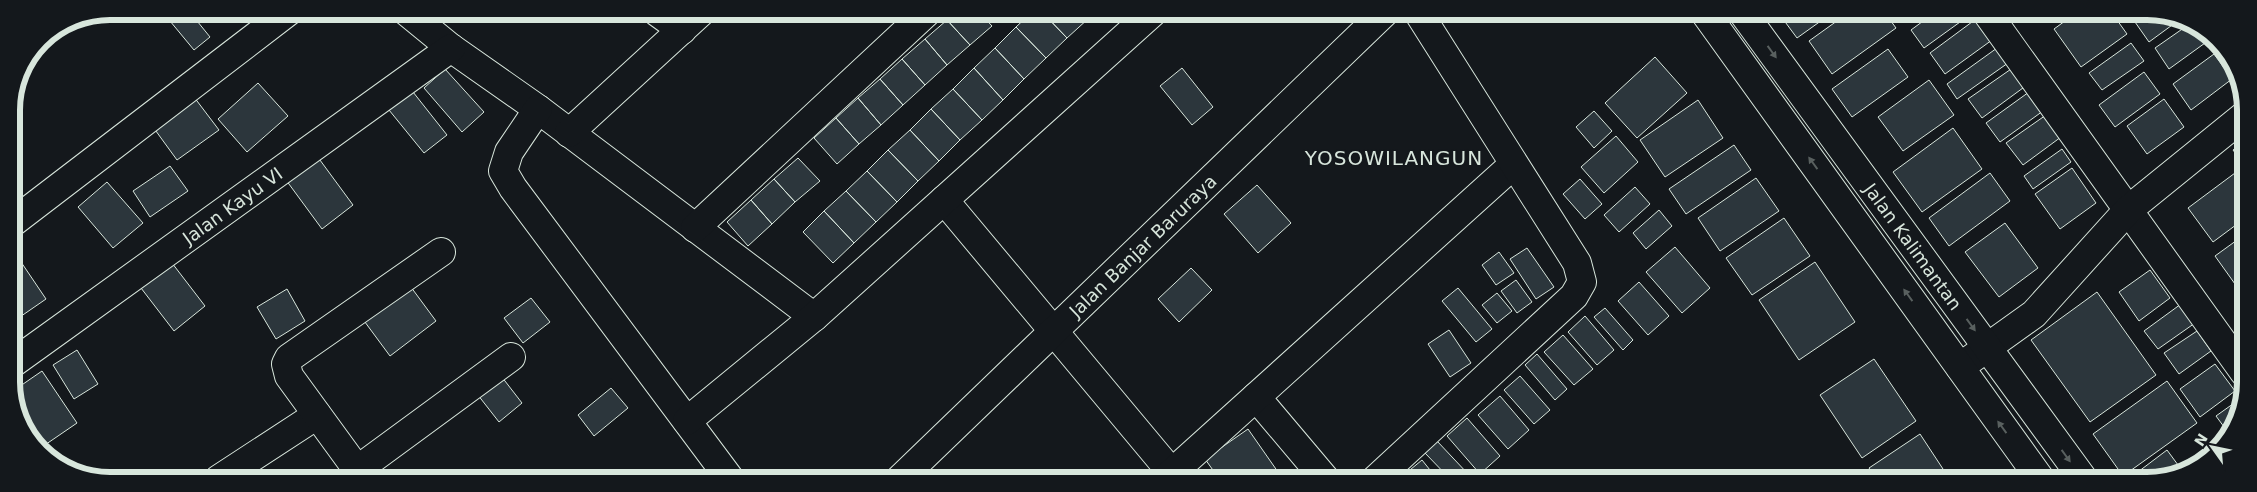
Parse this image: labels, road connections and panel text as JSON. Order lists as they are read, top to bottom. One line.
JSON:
{"streets":{"street":["Jalan Kayu VI","Jalan Banjar Baruraya","Jalan Kalimantan"]},"districts":["YOSOWILANGUN"],"north":"top left"}
